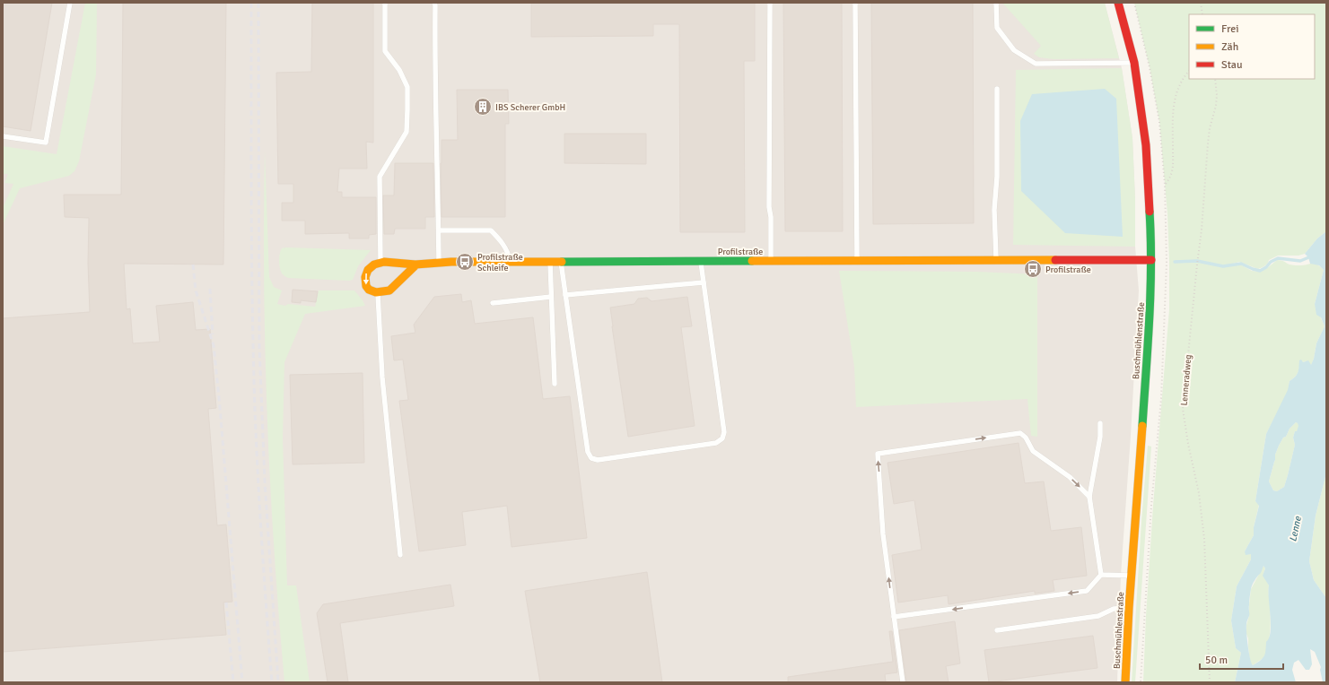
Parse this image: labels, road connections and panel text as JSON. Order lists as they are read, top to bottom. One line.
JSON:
{"streets":{"street":["Profilstraße","Buschmühlenstraße"],"path":["Lenneradweg"]},"crossings":[["Profilstraße","Buschmühlenstraße"]],"water":["Lenne"],"places":{"building":["IBS Scherer GmbH"],"bus stop":["Profilstraße Schleife","Profilstraße"]},"legend":["Frei","Zäh","Stau"],"scale_bar":"50 m"}
